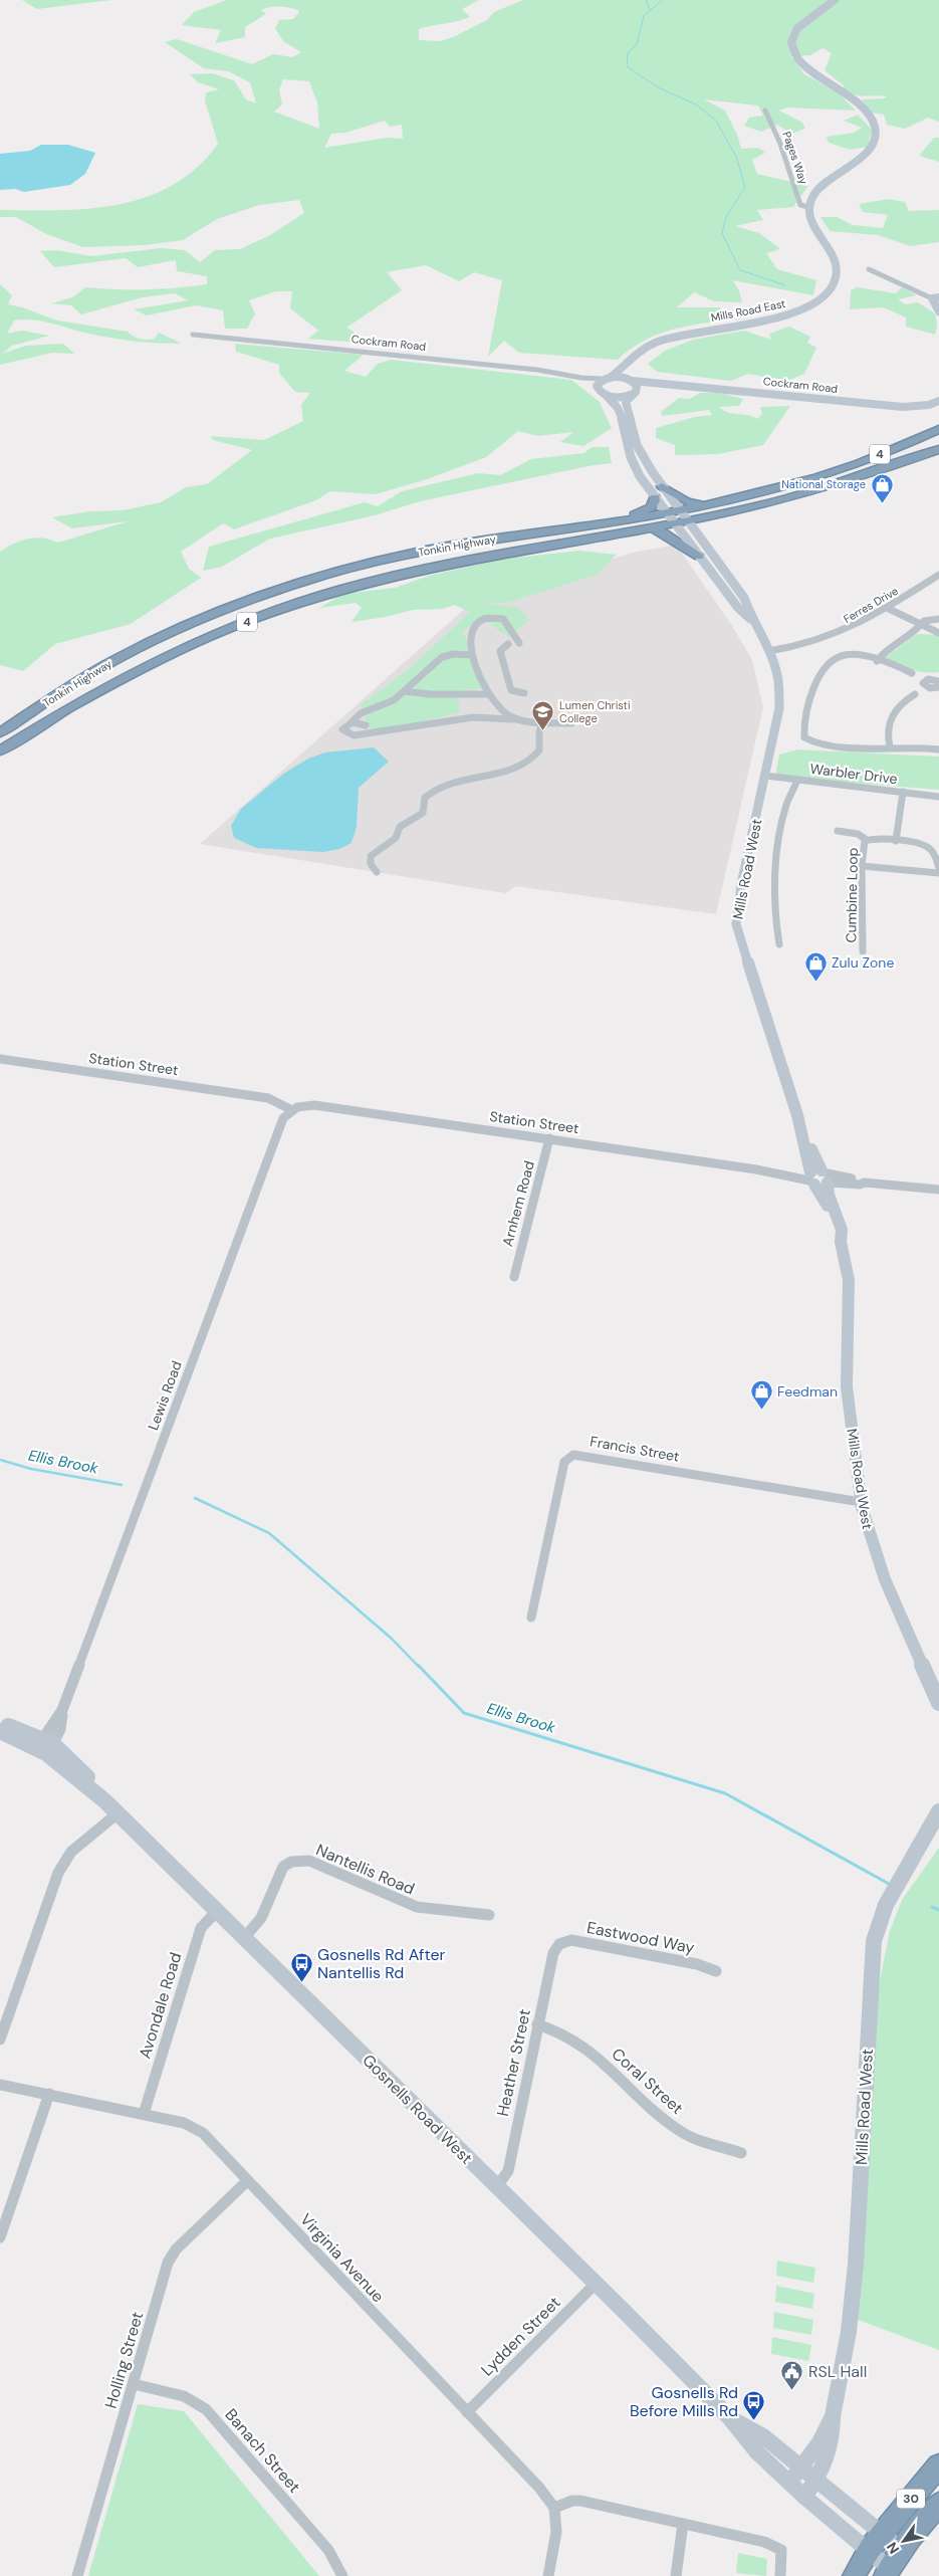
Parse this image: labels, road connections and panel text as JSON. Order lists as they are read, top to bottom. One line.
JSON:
{"streets":{"highway":["4","Tonkin Highway","30"],"main road":["Mills Road East","Cockram Road","Mills Road West","Gosnells Road West"],"street":["Pages Way","Ferres Drive","Warbler Drive","Cumbine Loop","Station Street","Arnhem Road","Lewis Road","Francis Street","Nantellis Road","Eastwood Way","Avondale Road","Heather Street","Coral Street","Virginia Avenue","Lydden Street","Holling Street","Banach Street"]},"crossings":[["Pages Way","Mills Road East"],["Mills Road East","Cockram Road"],["Tonkin Highway","Mills Road West"],["Ferres Drive","Mills Road West"],["Warbler Drive","Mills Road West"],["Mills Road West","Station Street"],["Mills Road West","Francis Street"],["Mills Road West","Gosnells Road West"],["Station Street","Arnhem Road"],["Station Street","Lewis Road"],["Lewis Road","Gosnells Road West"],["Nantellis Road","Gosnells Road West"],["Eastwood Way","Heather Street"],["Avondale Road","Gosnells Road West"],["Avondale Road","Virginia Avenue"],["Heather Street","Coral Street"],["Heather Street","Gosnells Road West"],["Gosnells Road West","Lydden Street"],["Gosnells Road West","30"],["Virginia Avenue","Lydden Street"],["Virginia Avenue","Holling Street"],["Holling Street","Banach Street"]],"water":["Ellis Brook"],"places":{"shop":["National Storage","Zulu Zone","Feedman"],"school or university":["Lumen Christi College"],"bus stop":["Gosnells Rd After Nantellis Rd","Gosnells Rd Before Mills Rd"],"public building":["RSL Hall"]},"north":"bottom left"}
